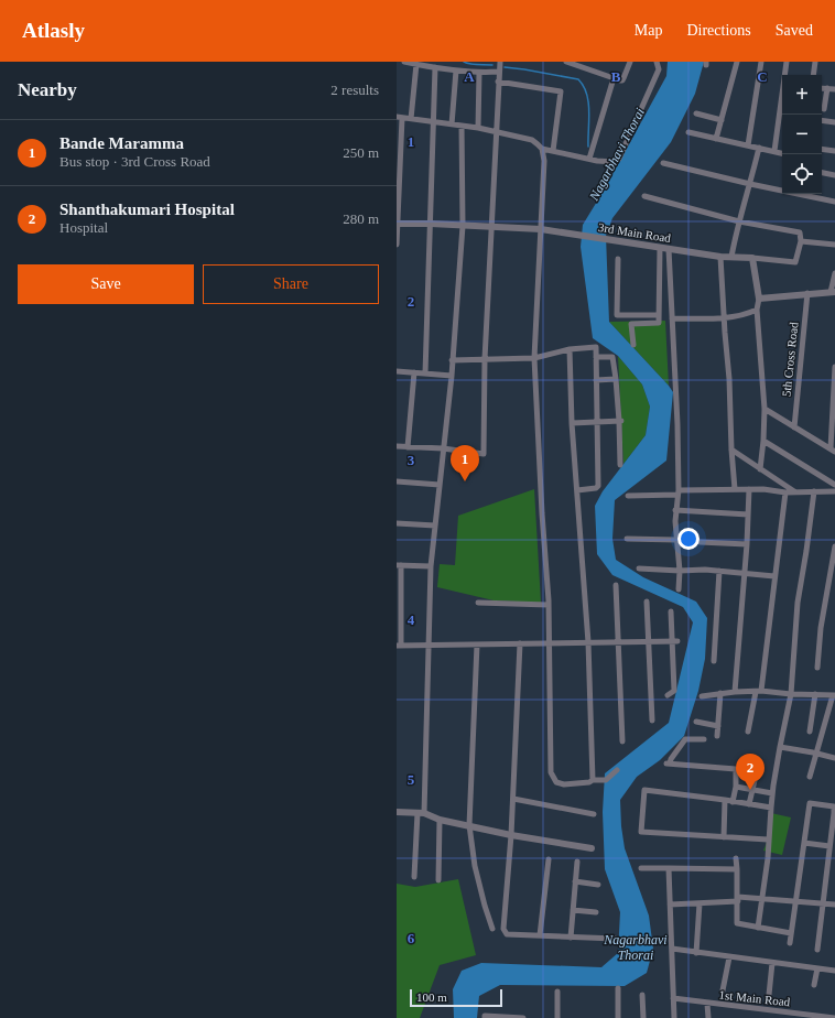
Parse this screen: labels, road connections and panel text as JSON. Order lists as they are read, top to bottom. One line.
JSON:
{"streets":{"street":["3rd Main Road","5th Cross Road","1st Main Road"]},"water":["Nagarbhavi Thorai"],"scale_bar":"100 m","page":{"header":"Atlasly","nav":["Map","Directions","Saved"],"heading":["Nearby","2 results"],"map_buttons":["+","−"],"list":[{"mark":"1","name":"Bande Maramma","note":"Bus stop · 3rd Cross Road","value":"250 m"},{"mark":"2","name":"Shanthakumari Hospital","note":"Hospital","value":"280 m"}],"buttons":["Save","Share"],"pins":["1","2"],"scale":"100 m"},"grid":{"columns":["A","B","C"],"rows":["1","2","3","4","5","6"]}}
